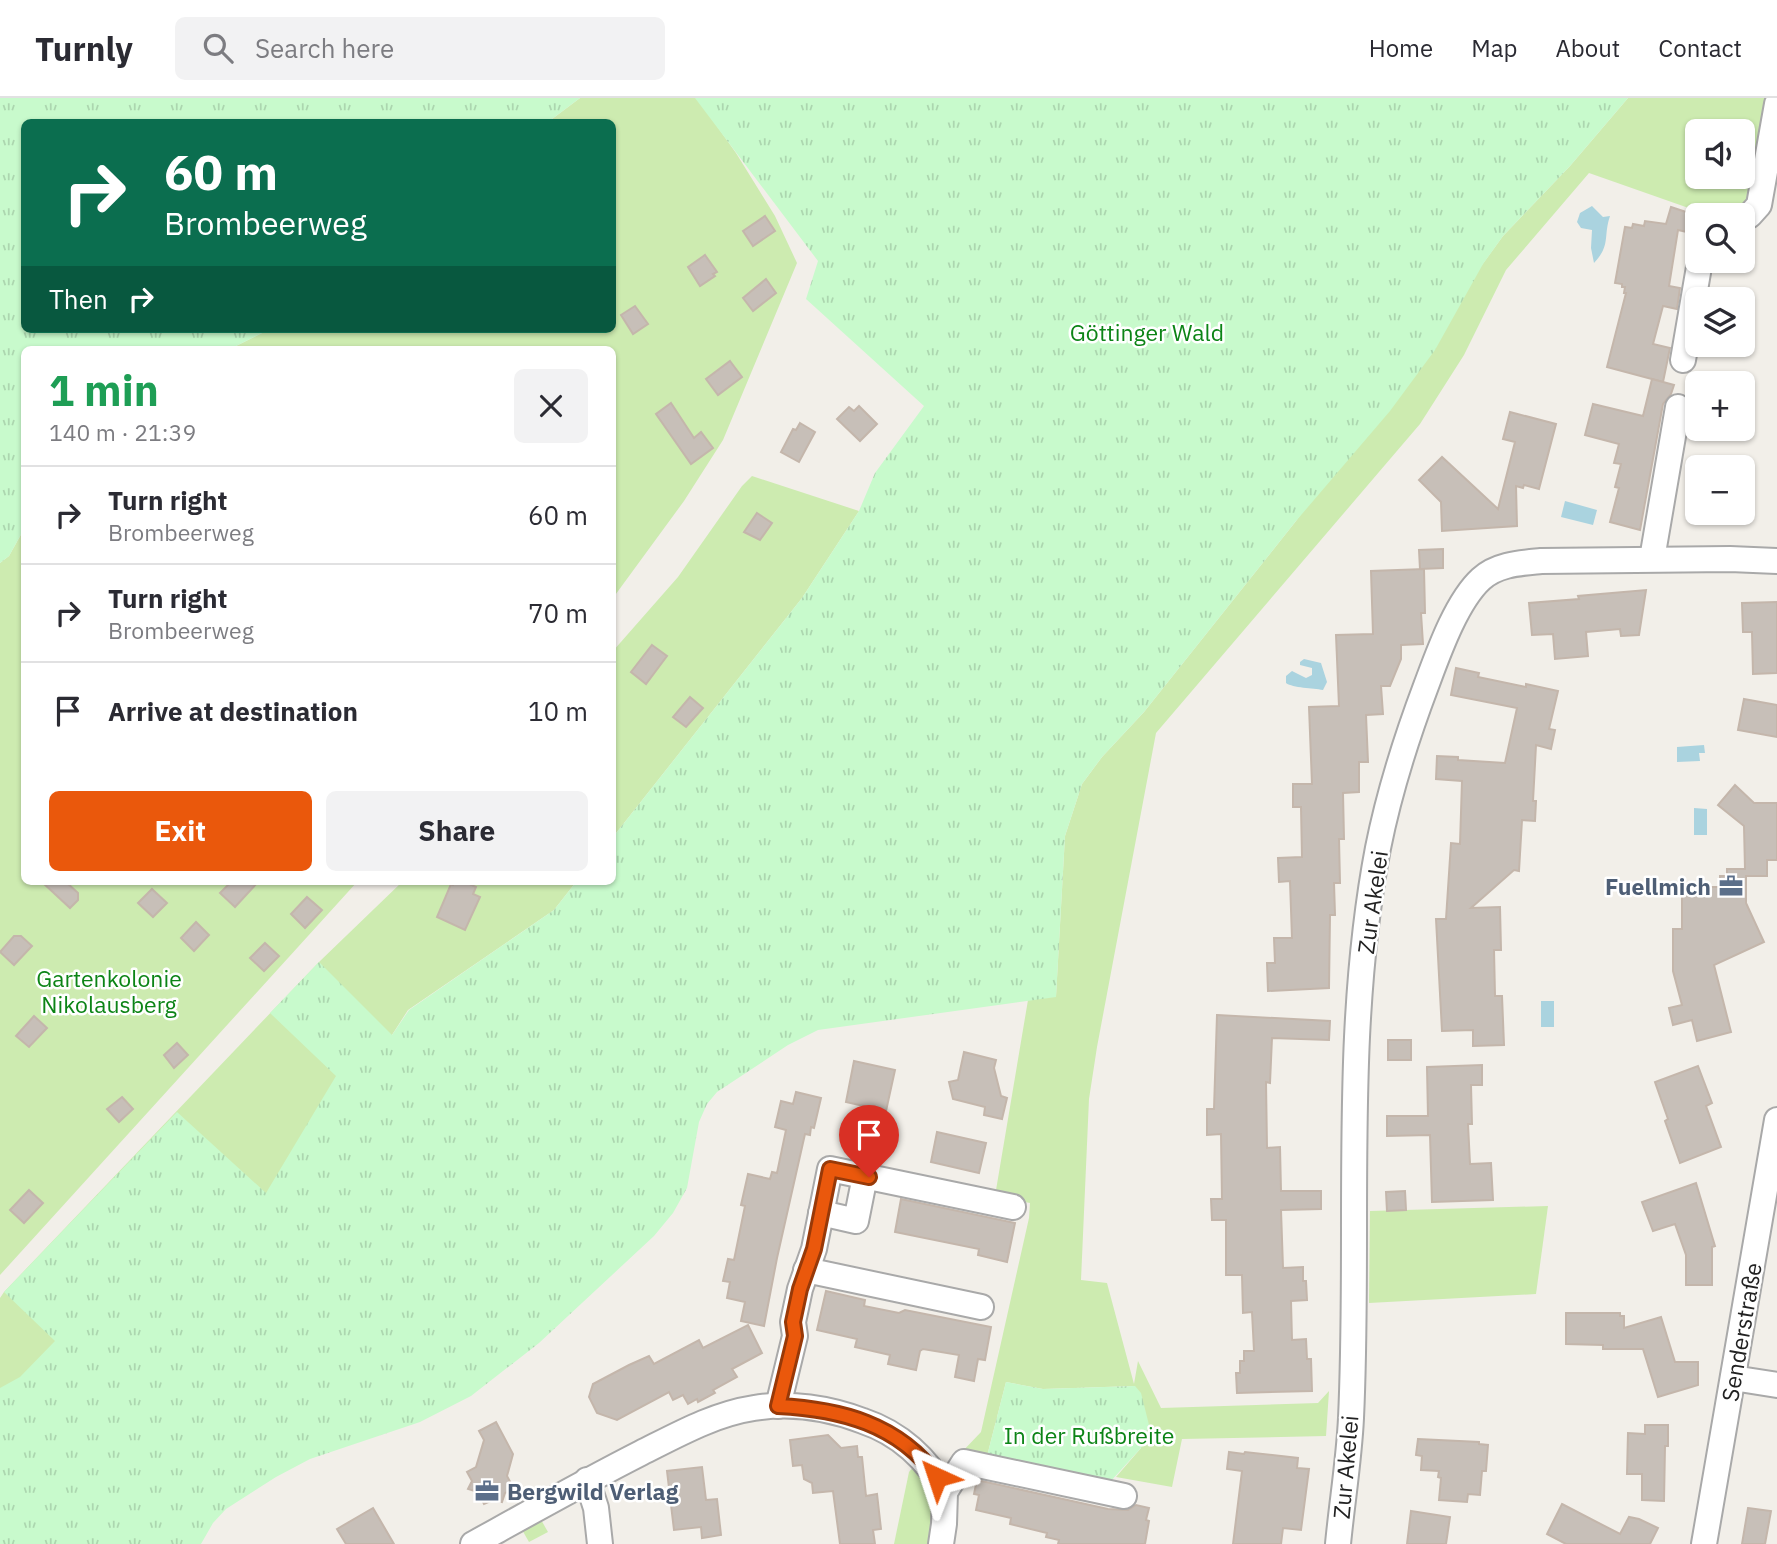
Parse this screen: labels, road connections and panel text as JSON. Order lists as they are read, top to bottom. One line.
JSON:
{"streets":{"street":["Zur Akelei","Senderstraße"]},"parks":["Göttinger Wald","Gartenkolonie Nikolausberg","In der Rußbreite"],"places":{"office":["Fuellmich","Bergwild Verlag"]},"page":{"header":"Turnly","search":"Search here","nav":["Home","Map","About","Contact"],"map_buttons":["+","−"],"turn":["60 m","Brombeerweg"],"then":"Then","heading":["1 min","140 m · 21:39"],"list":[{"name":"Turn right","note":"Brombeerweg","value":"60 m"},{"name":"Turn right","note":"Brombeerweg","value":"70 m"},{"name":"Arrive at destination","value":"10 m"}],"buttons":["Exit","Share"]}}
